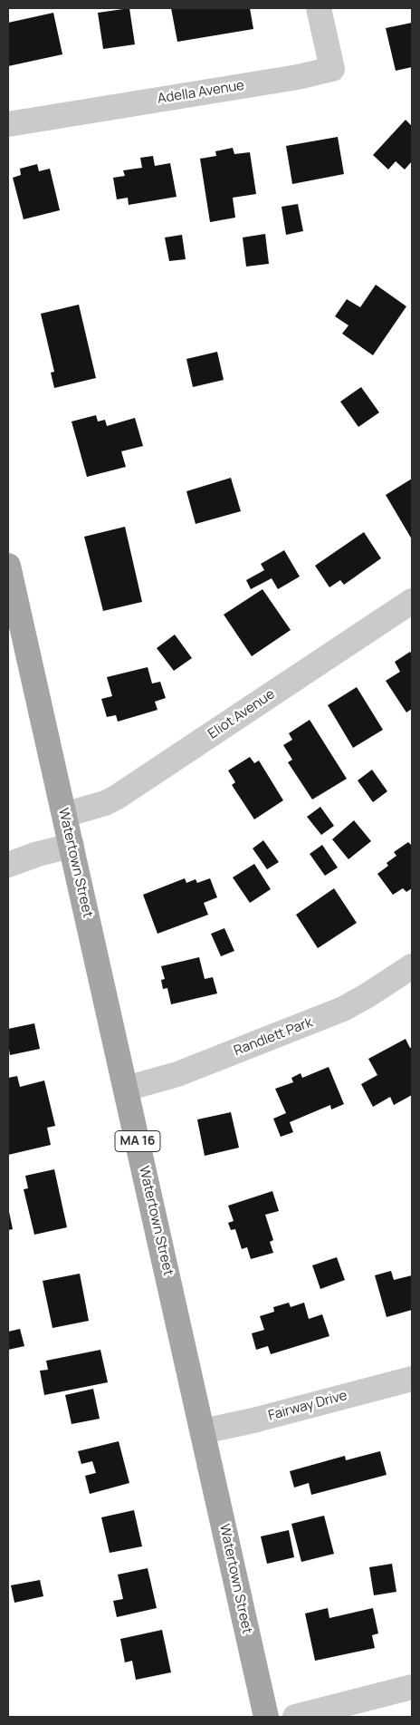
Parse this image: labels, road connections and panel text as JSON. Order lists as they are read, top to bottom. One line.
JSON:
{"streets":{"main road":["Watertown Street","MA 16"],"street":["Adella Avenue","Eliot Avenue","Randlett Park","Fairway Drive"]},"crossings":[["Eliot Avenue","Watertown Street"],["Watertown Street","Randlett Park"],["Watertown Street","Fairway Drive"]]}
